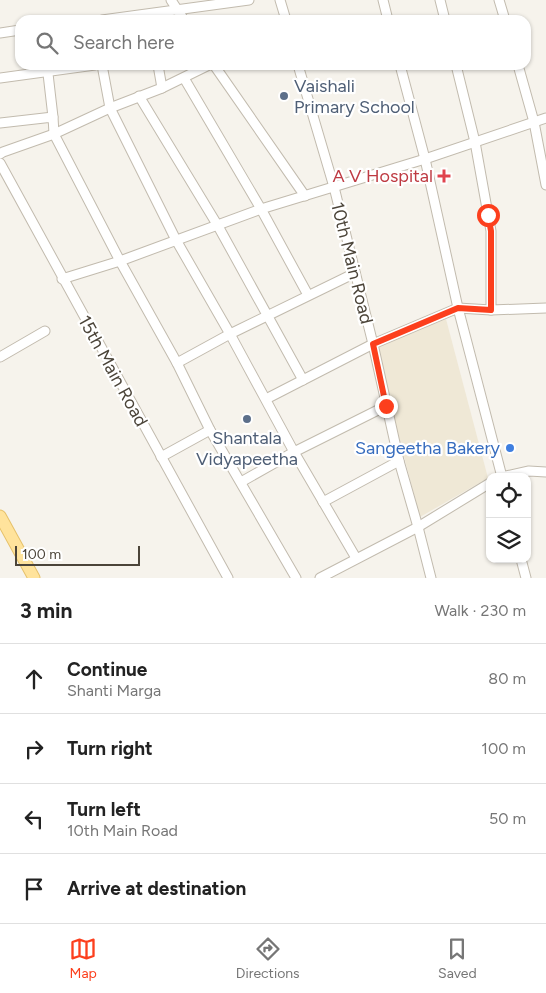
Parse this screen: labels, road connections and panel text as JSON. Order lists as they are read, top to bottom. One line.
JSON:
{"streets":{"street":["10th Main Road","15th Main Road"]},"places":{"other":["Vaishali Primary School","Shantala Vidyapeetha","Sangeetha Bakery"],"health":["A V Hospital"]},"scale_bar":"100 m","page":{"search":"Search here","scale":"100 m","heading":["3 min","Walk · 230 m"],"list":[["Continue","Shanti Marga","80 m"],["Turn right","100 m"],["Turn left","10th Main Road","50 m"],"Arrive at destination"],"nav":["Map","Directions","Saved"]}}
